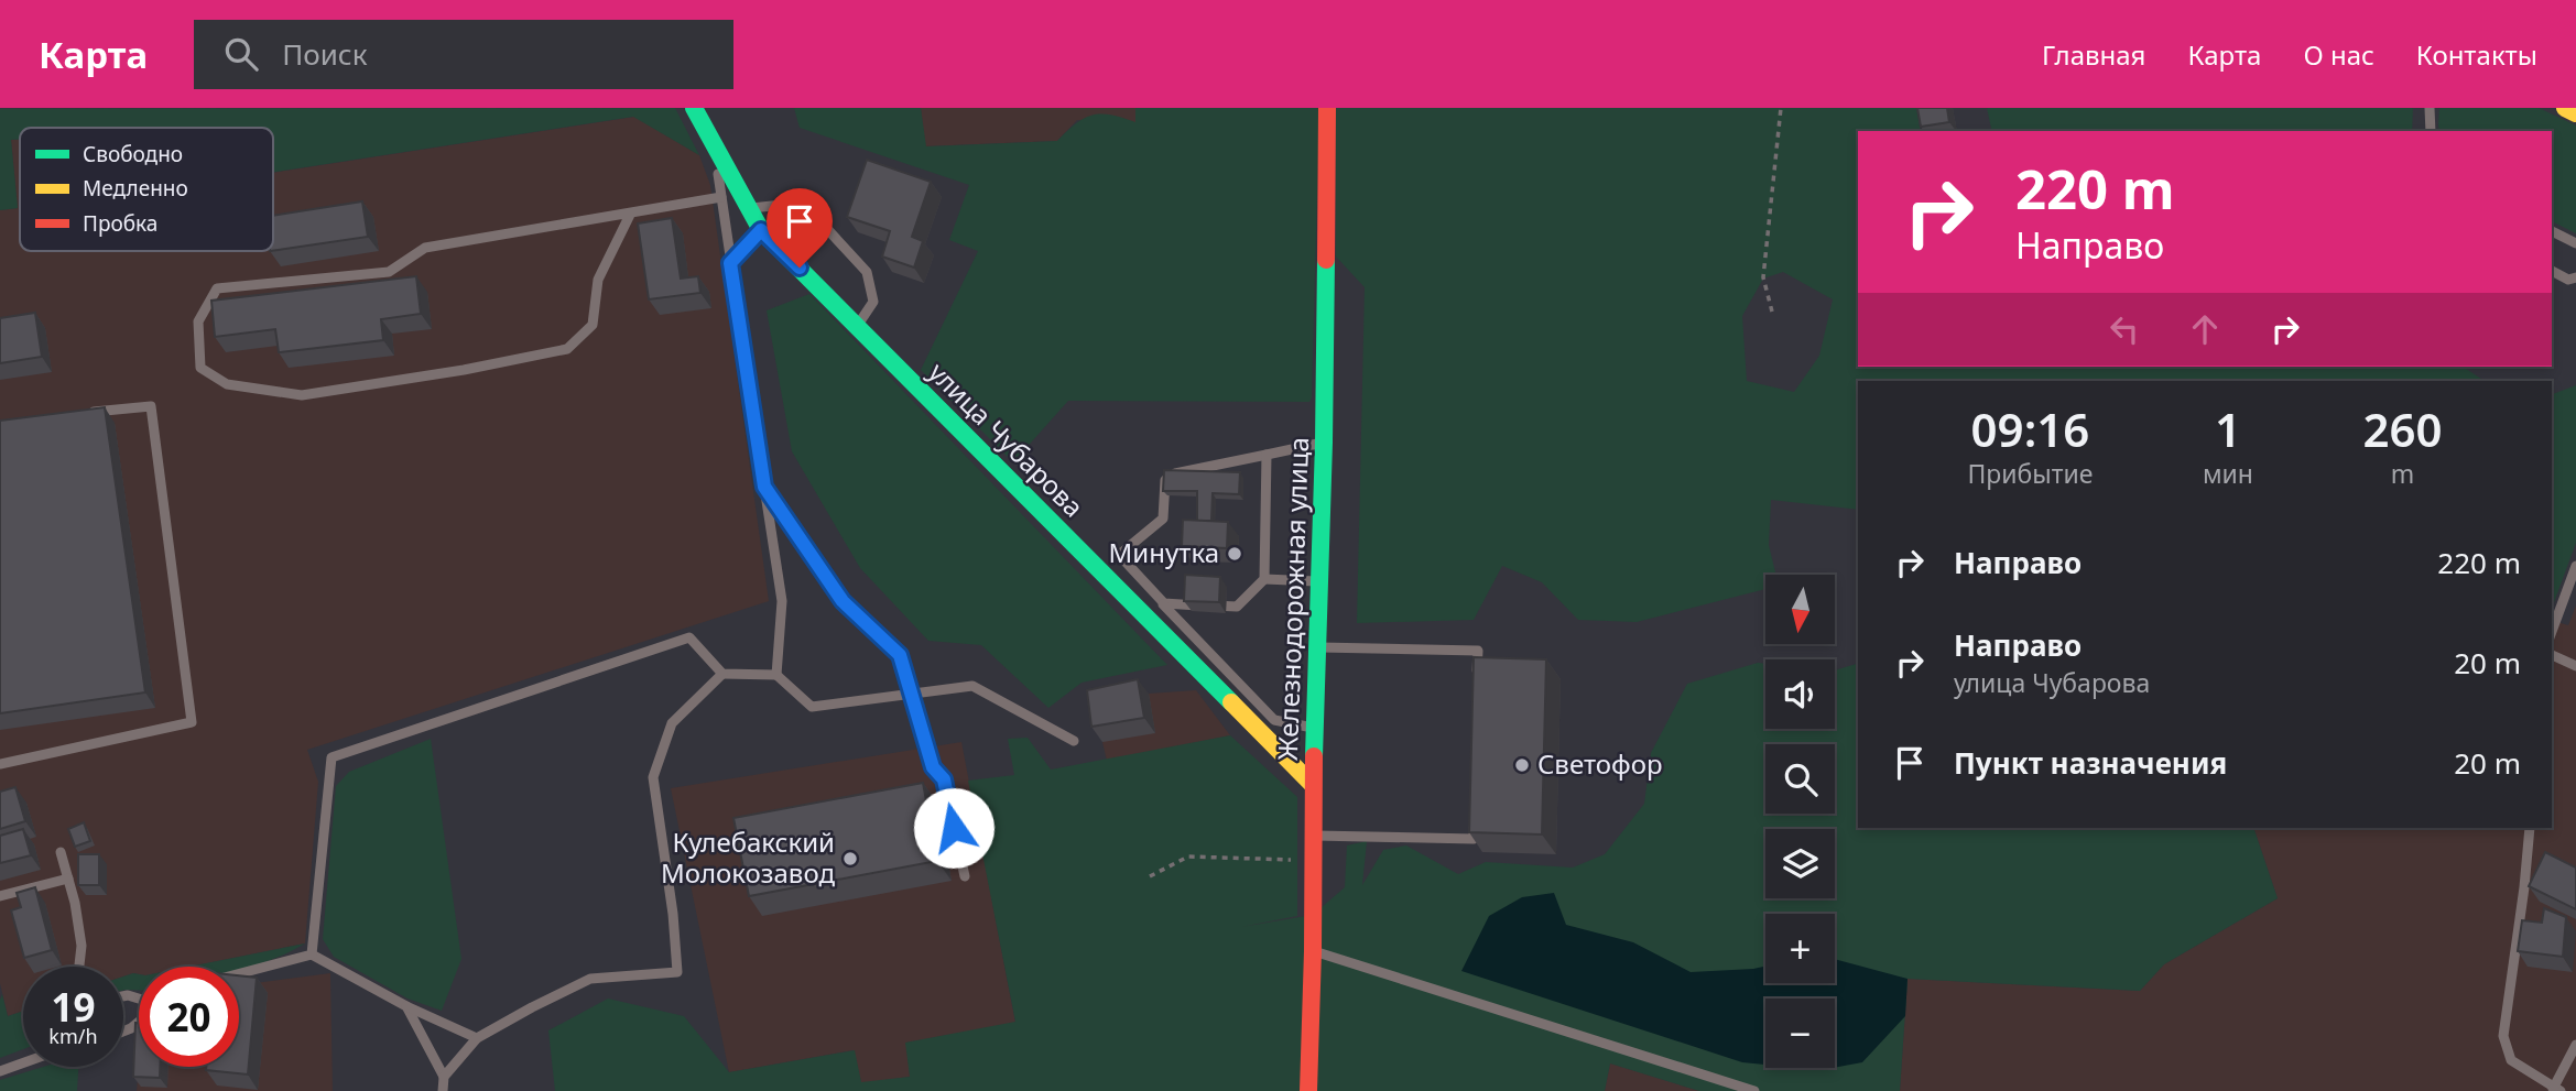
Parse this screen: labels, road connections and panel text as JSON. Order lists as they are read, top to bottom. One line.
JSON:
{"streets":{"street":["улица Чубарова","Железнодорожная улица"]},"crossings":[["улица Чубарова","Железнодорожная улица"]],"places":["Минутка","Светофор","Кулебакский Молокозавод"],"legend":["Свободно","Медленно","Пробка"],"north":"bottom","page":{"header":"Карта","search":"Поиск","nav":["Главная","Карта","О нас","Контакты"],"turn":["220 m","Направо"],"eta":["09:16","Прибытие","1","мин","260","m"],"list":[{"name":"Направо","value":"220 m"},{"name":"Направо","note":"улица Чубарова","value":"20 m"},{"name":"Пункт назначения","value":"20 m"}],"map_buttons":["+","−"],"speed":"19 km/h","limit":"20"}}
